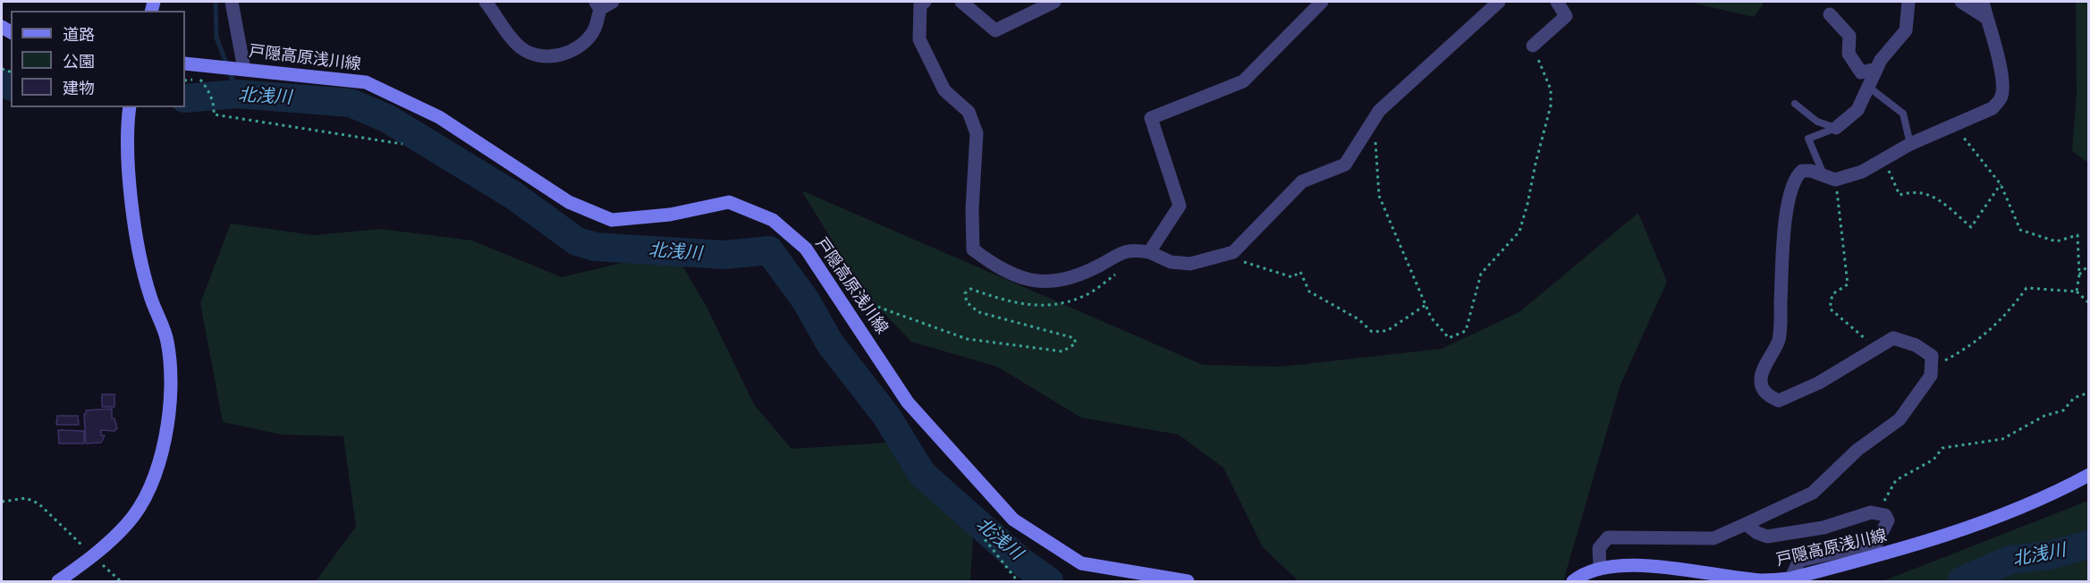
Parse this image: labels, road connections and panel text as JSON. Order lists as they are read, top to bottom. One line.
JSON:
{"streets":{"main road":["戸隠高原浅川線"]},"water":["北浅川"],"legend":["道路","公園","建物"]}
